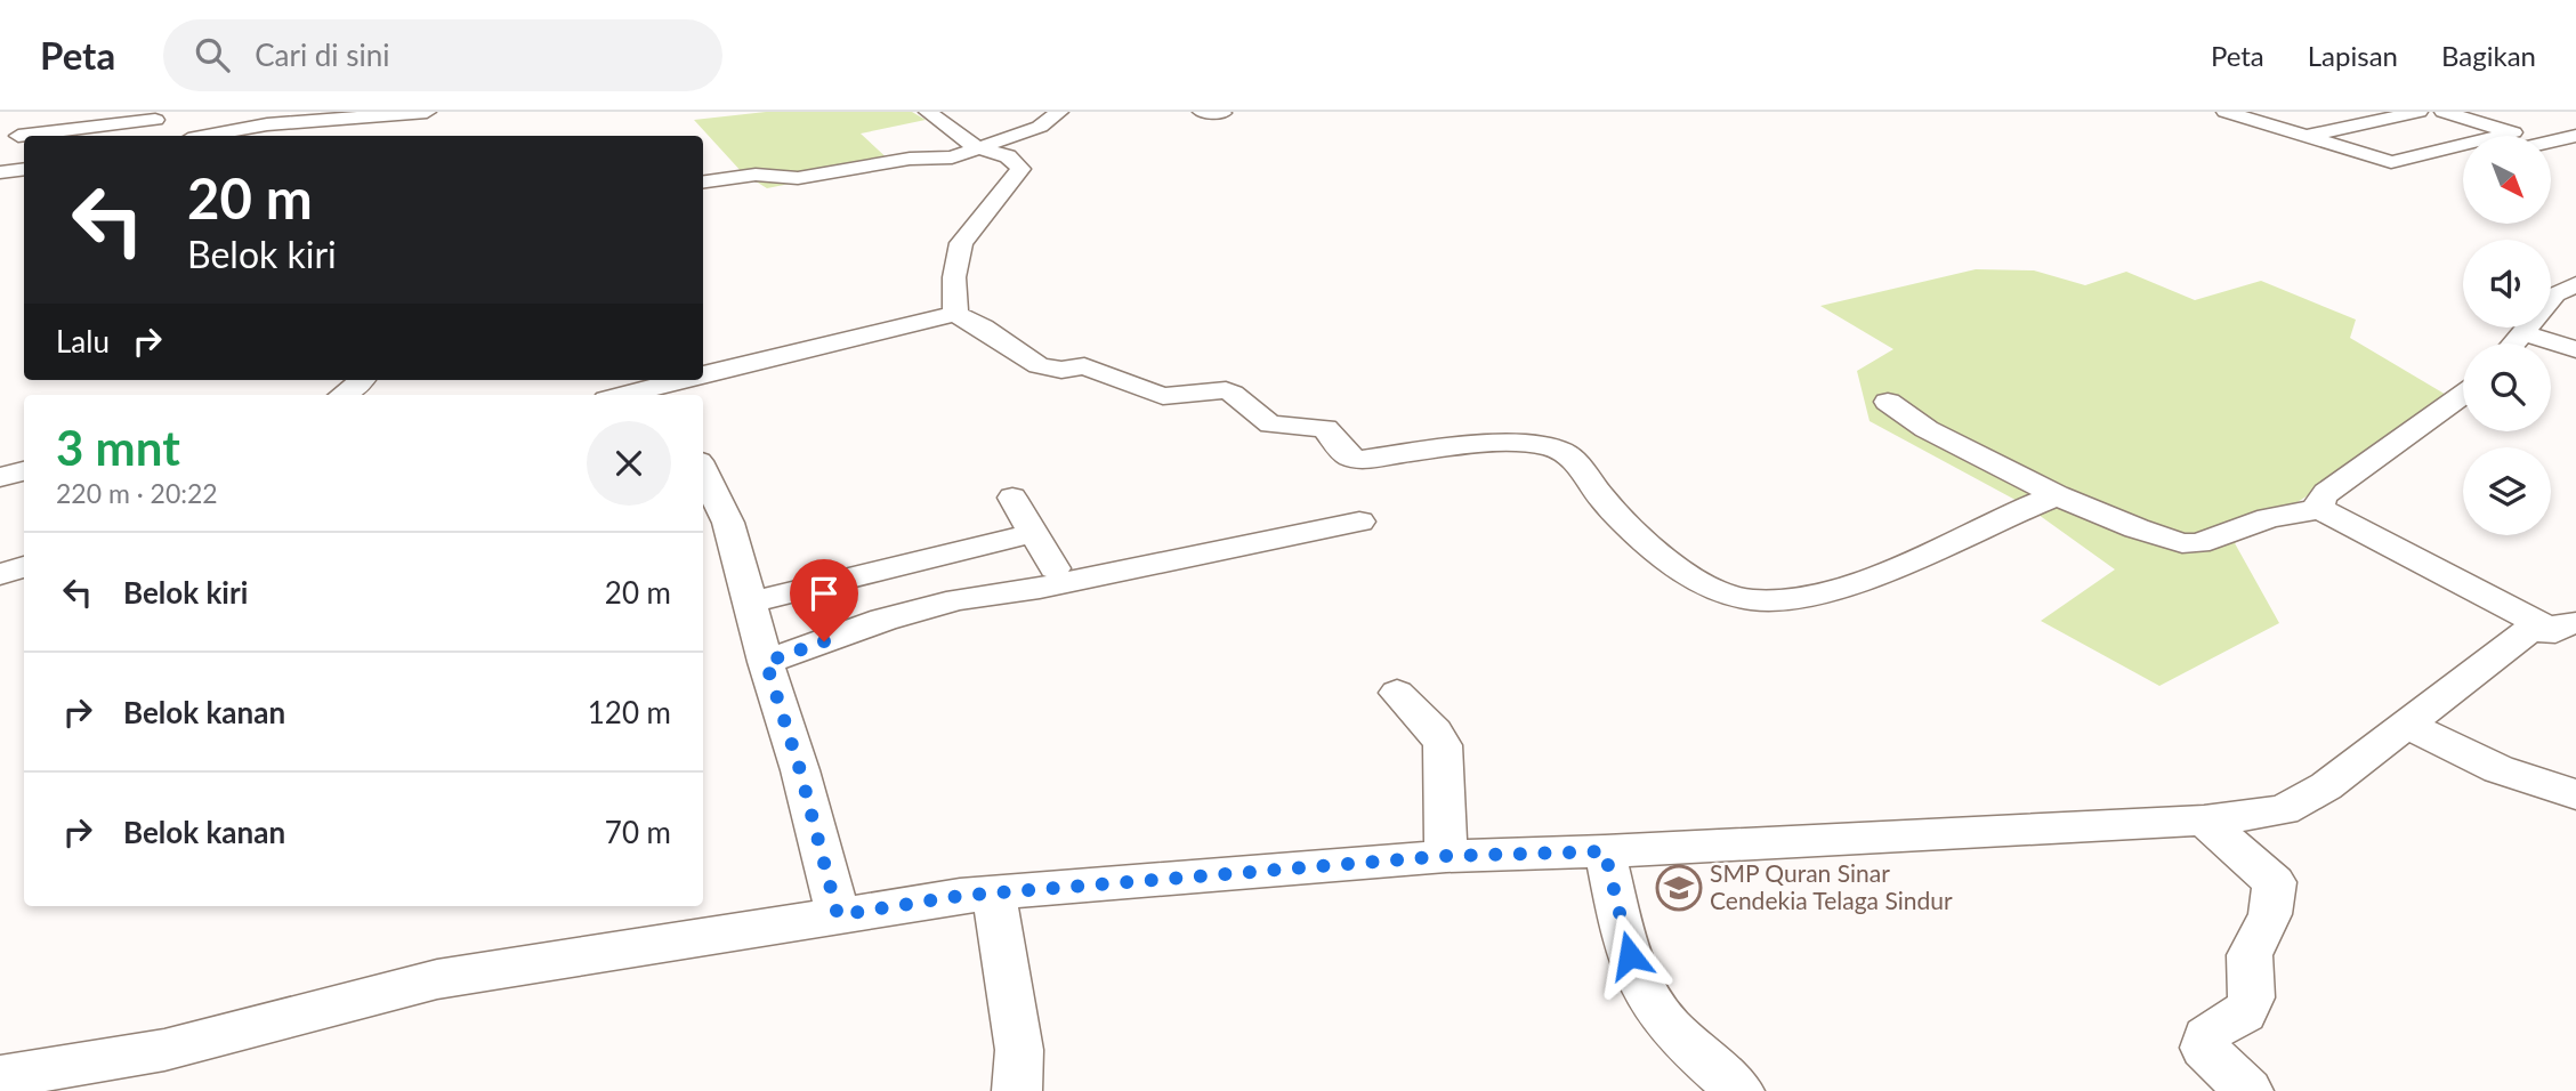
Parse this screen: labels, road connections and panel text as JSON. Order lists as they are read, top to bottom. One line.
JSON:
{"places":{"school or university":["SMP Quran Sinar Cendekia Telaga Sindur"]},"north":"bottom right","page":{"header":"Peta","search":"Cari di sini","nav":["Peta","Lapisan","Bagikan"],"turn":["20 m","Belok kiri"],"then":"Lalu","heading":["3 mnt","220 m · 20:22"],"list":[{"name":"Belok kiri","value":"20 m"},{"name":"Belok kanan","value":"120 m"},{"name":"Belok kanan","value":"70 m"}]}}
